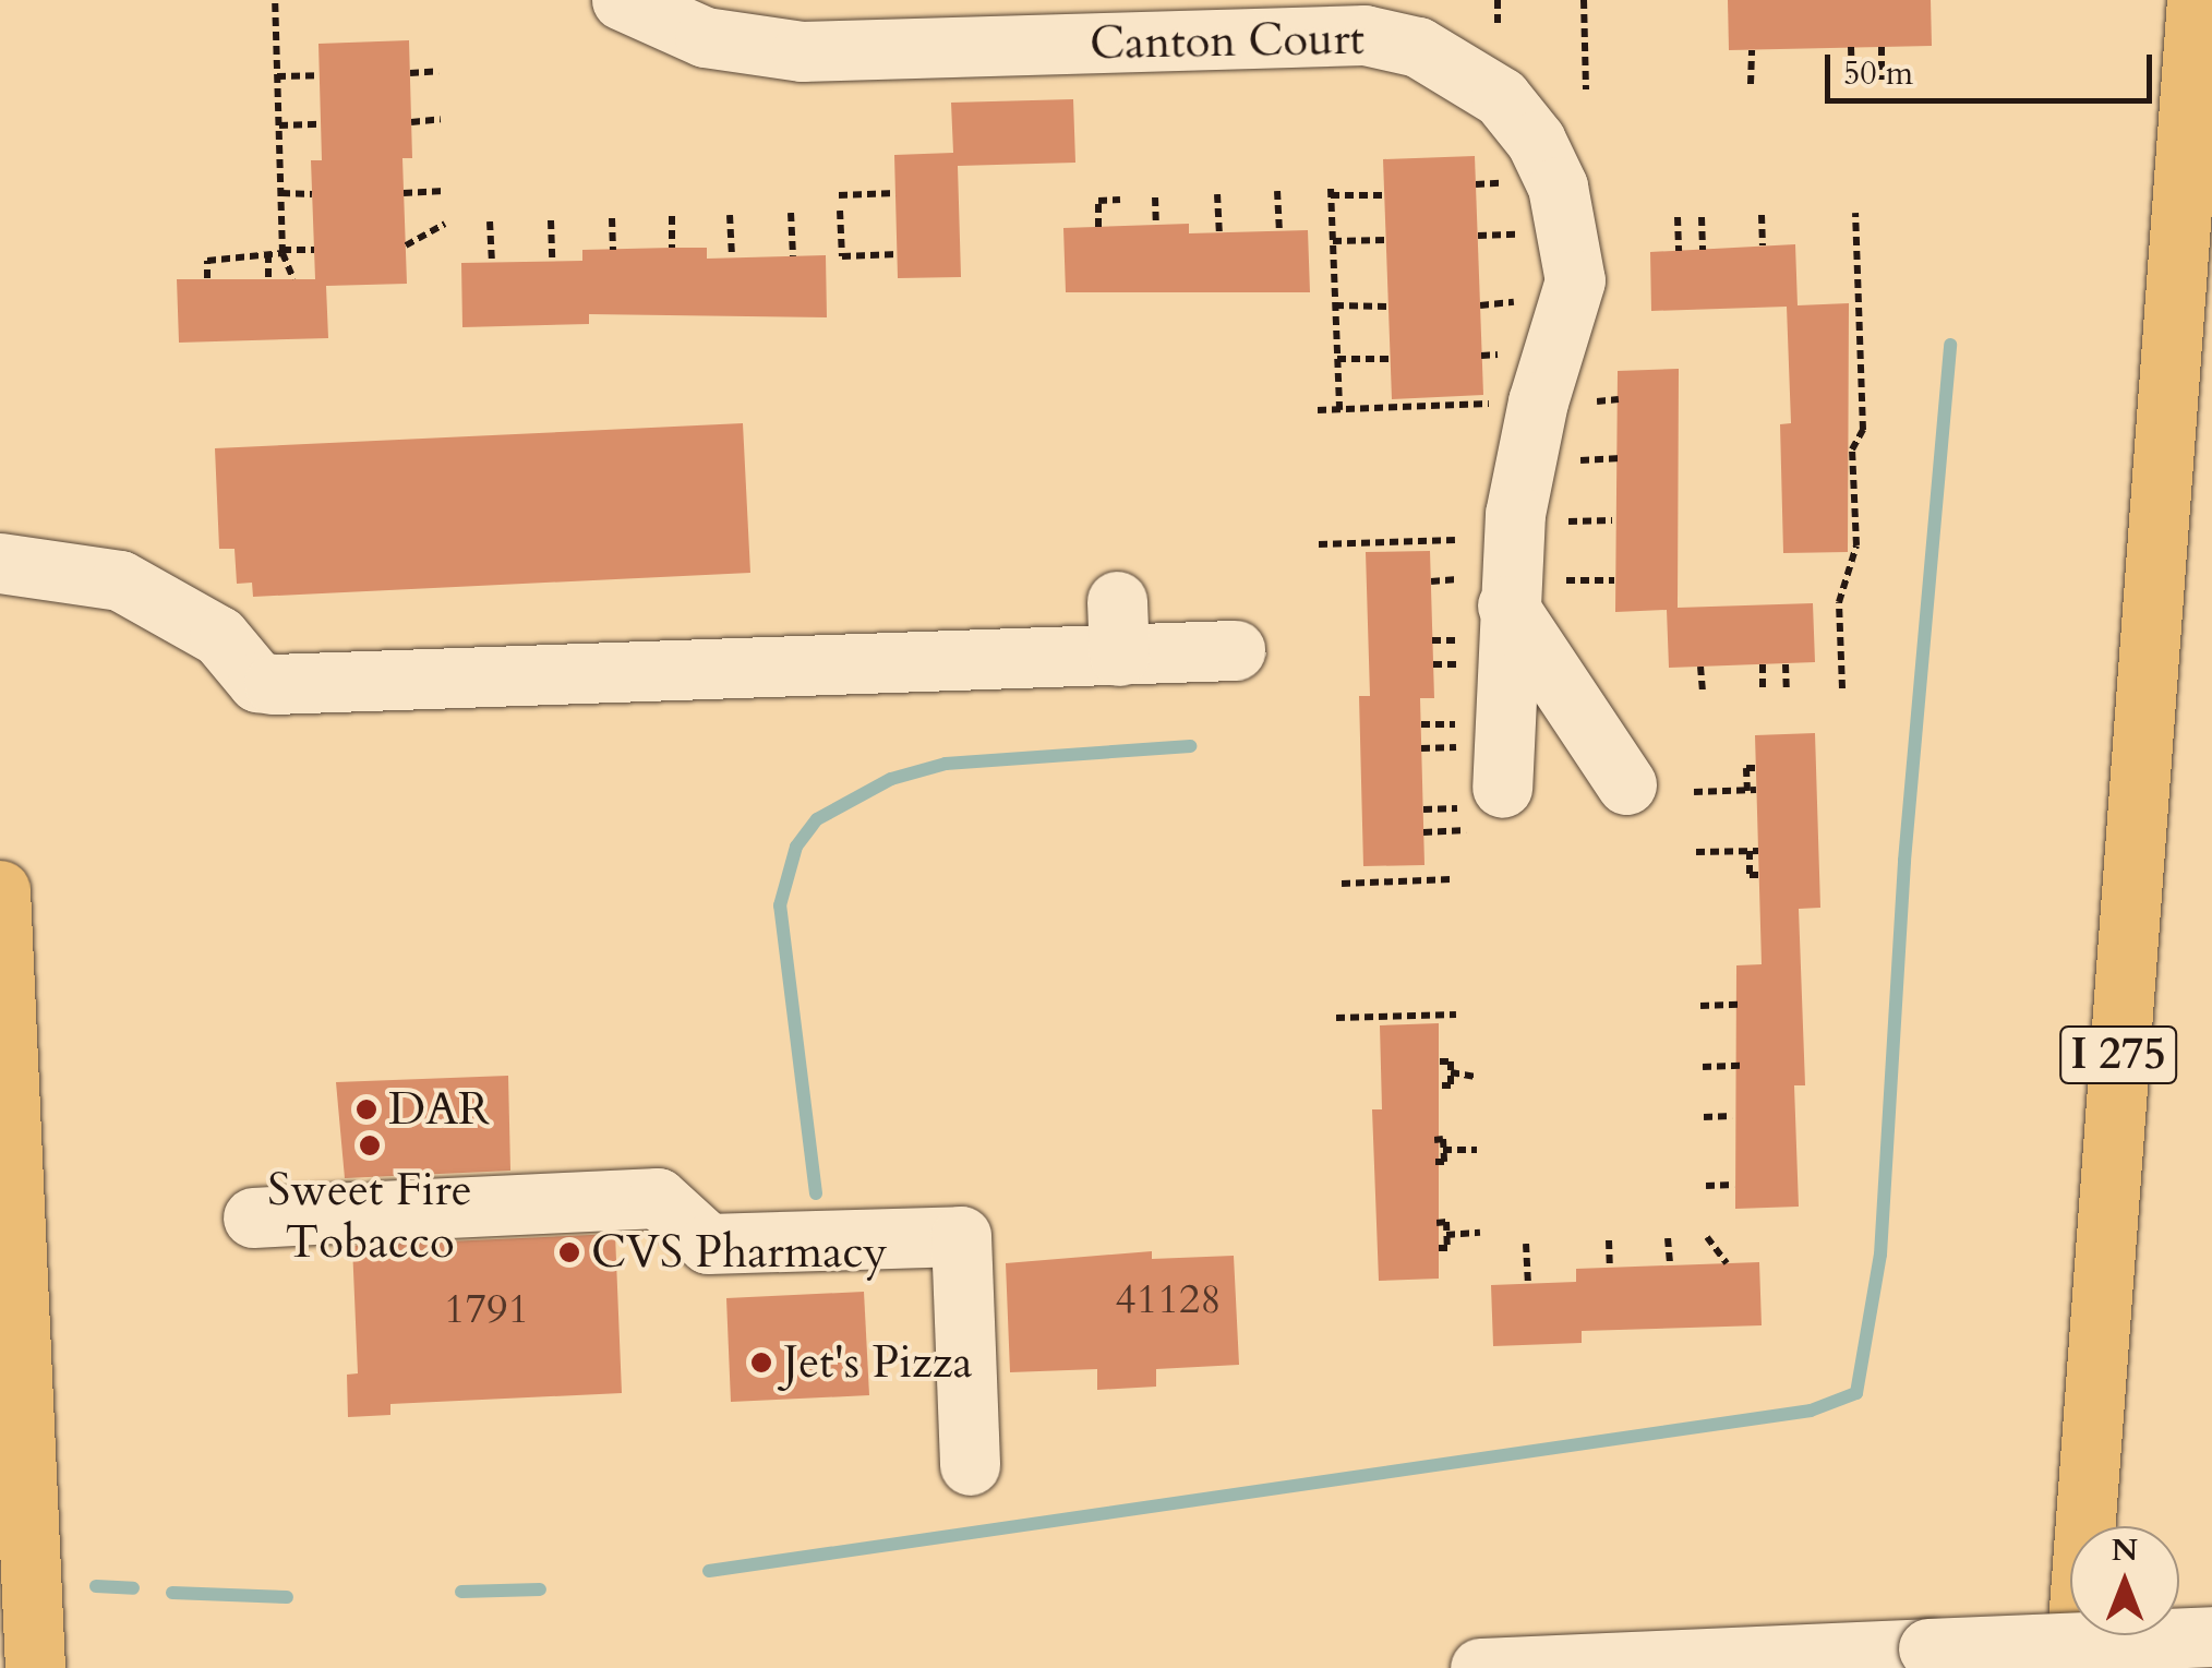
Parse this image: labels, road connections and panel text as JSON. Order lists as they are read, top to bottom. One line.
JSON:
{"streets":{"main road":["I 275"],"street":["Canton Court"]},"places":["DAR","Sweet Fire Tobacco","CVS Pharmacy","Jet's Pizza"],"house_numbers":["41128","1791"],"scale_bar":"50 m","north":"top"}
